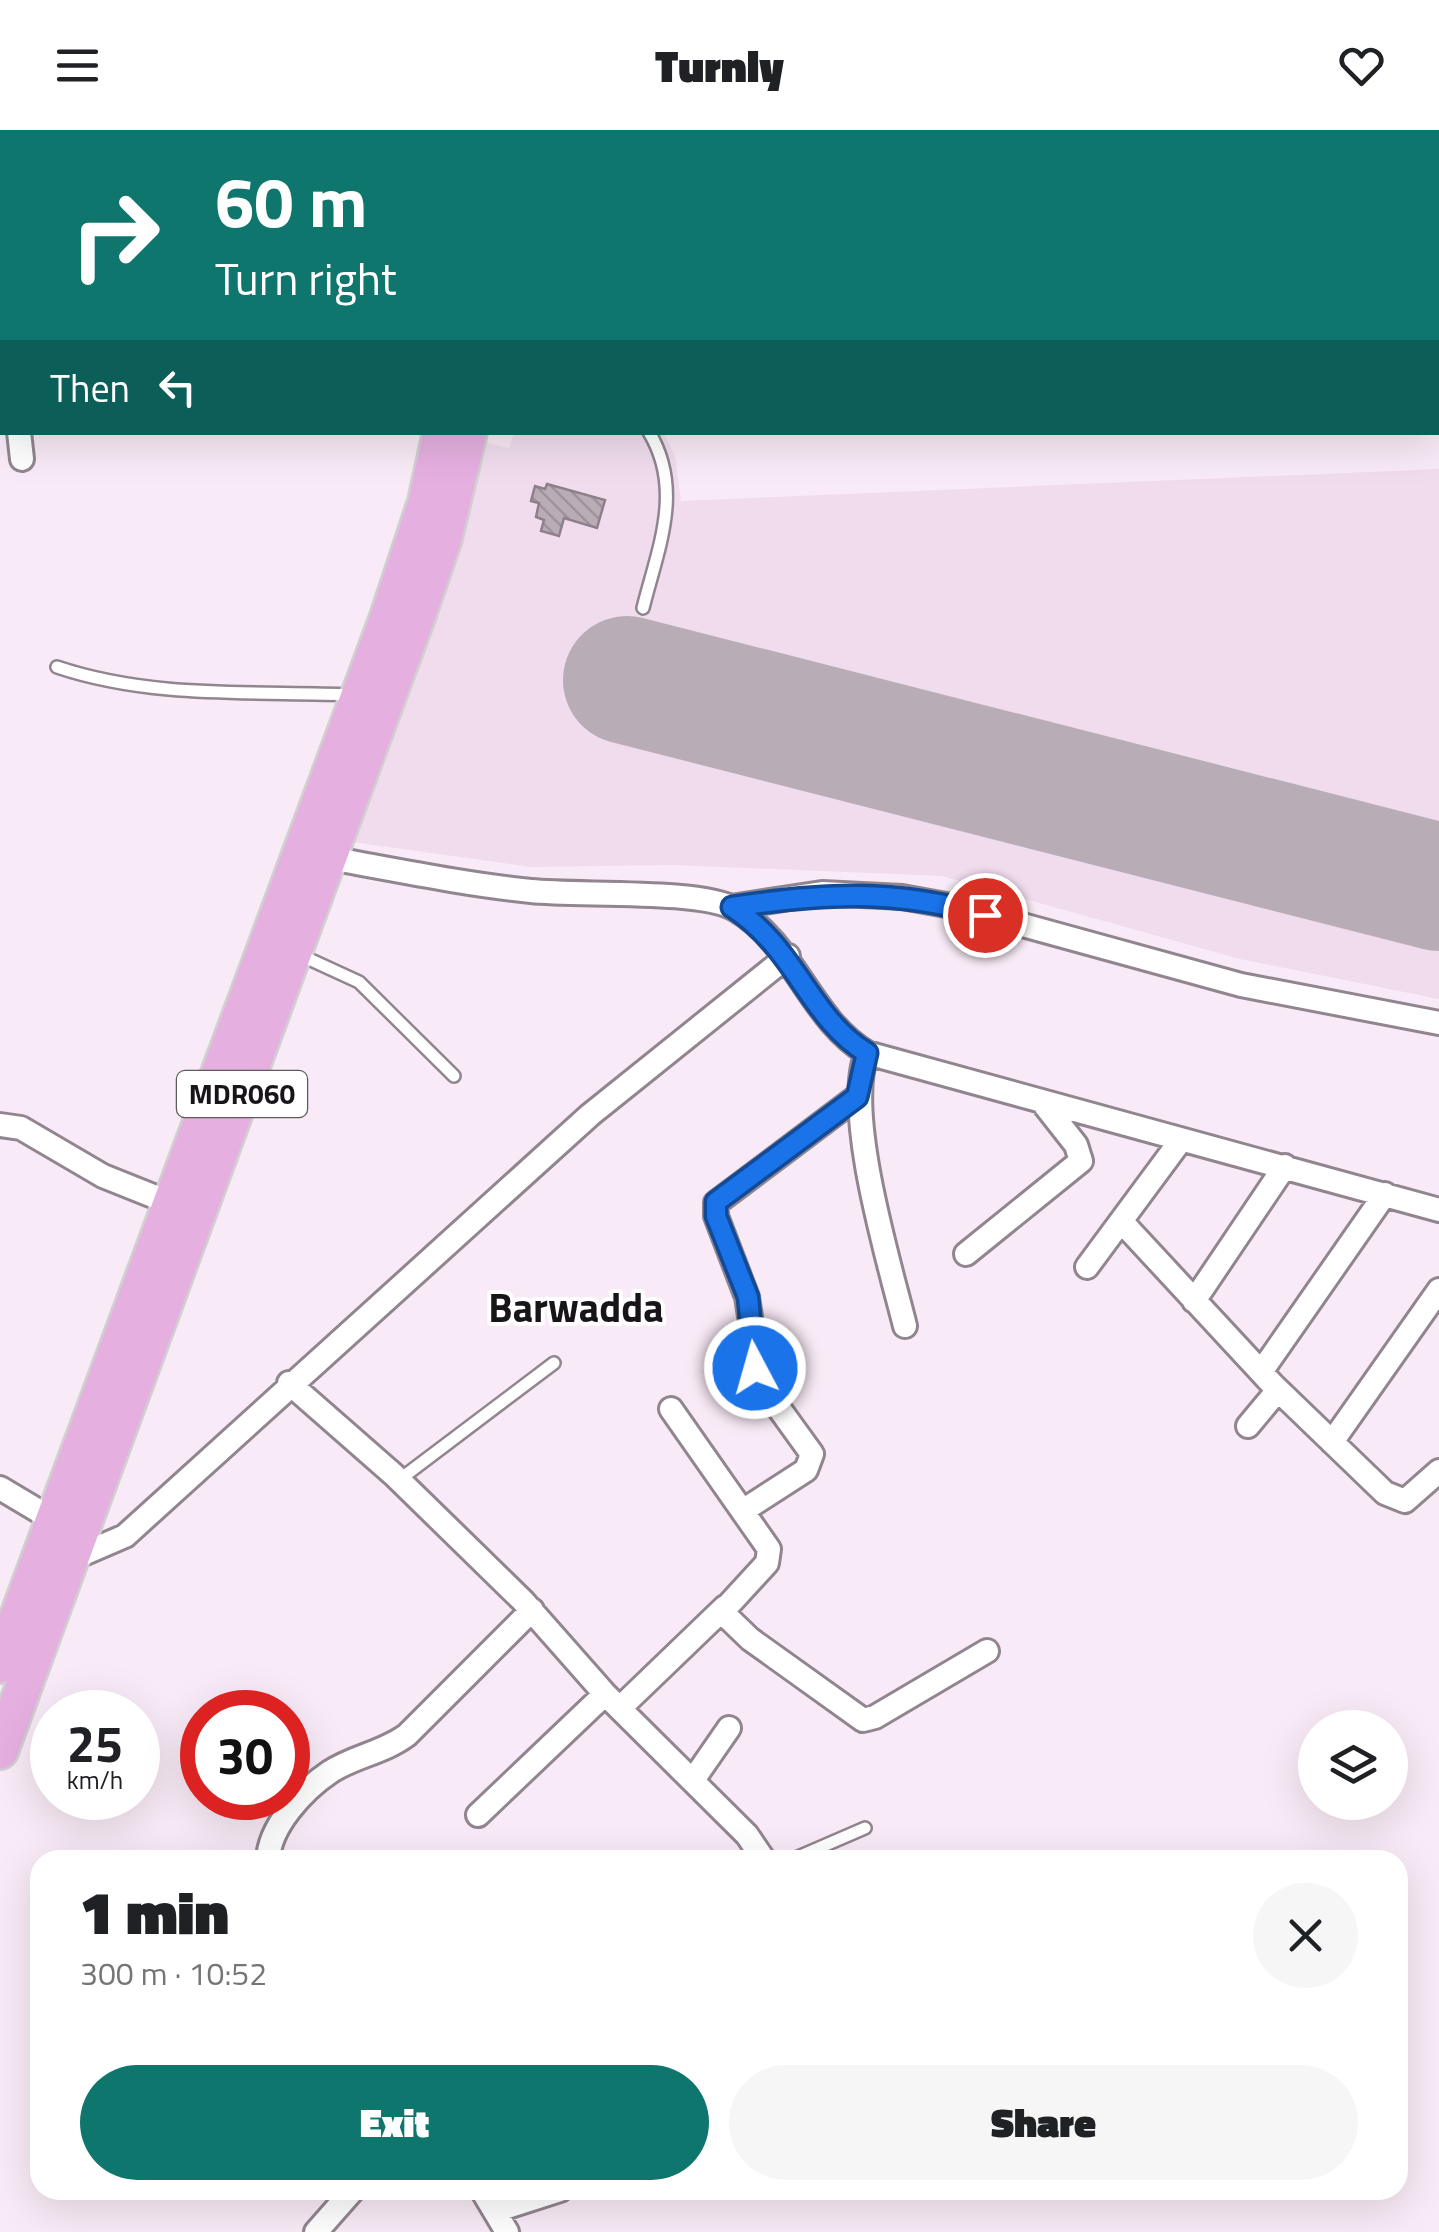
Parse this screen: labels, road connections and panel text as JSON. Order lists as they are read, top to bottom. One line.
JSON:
{"streets":{"main road":["MDR060"]},"districts":["Barwadda"],"page":{"header":"Turnly","turn":["60 m","Turn right"],"then":"Then","speed":"25 km/h","limit":"30","heading":["1 min","300 m · 10:52"],"buttons":["Exit","Share"]}}
